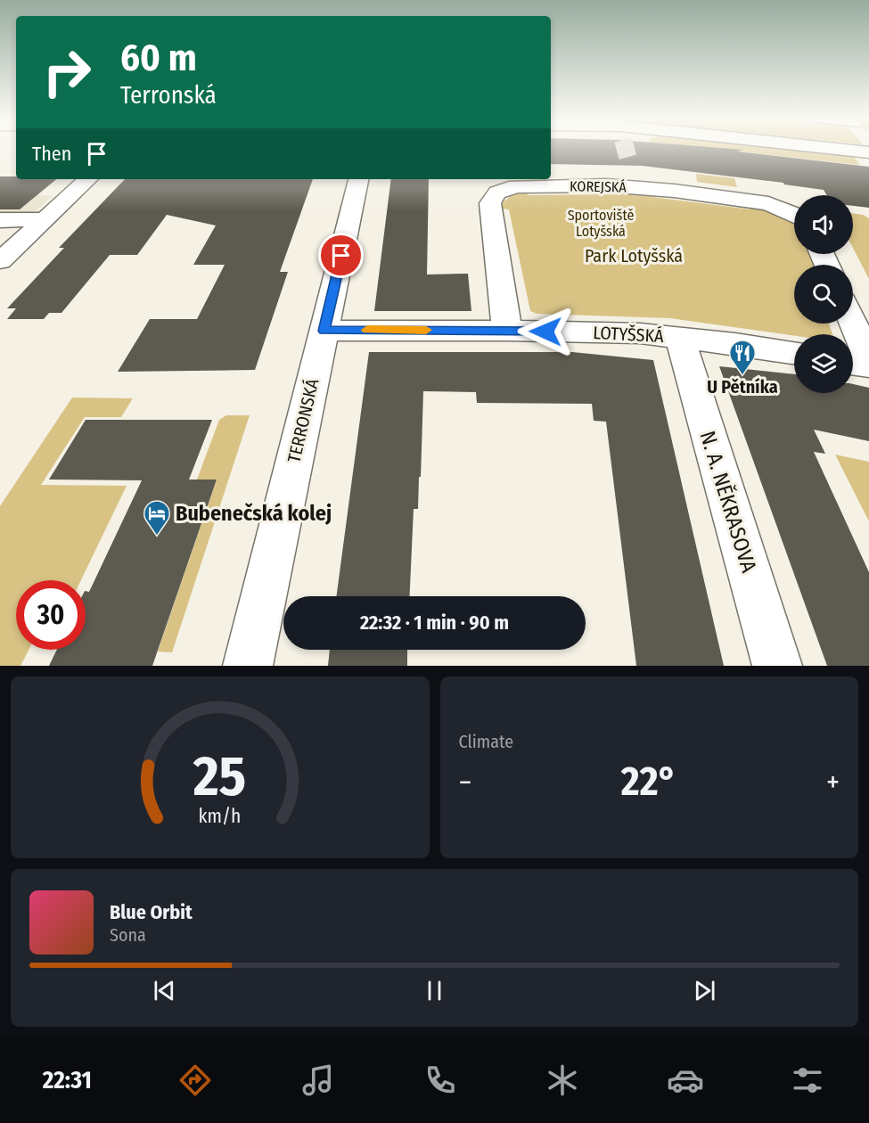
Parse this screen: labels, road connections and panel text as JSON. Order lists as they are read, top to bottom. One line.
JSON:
{"streets":{"street":["KOREJSKÁ","LOTYŠSKÁ","TERRONSKÁ","N. A. NĚKRASOVA"]},"crossings":[["KOREJSKÁ","LOTYŠSKÁ"],["LOTYŠSKÁ","TERRONSKÁ"],["LOTYŠSKÁ","N. A. NĚKRASOVA"]],"parks":["Sportoviště Lotyšská","Park Lotyšská"],"places":{"restaurant":["U Pětníka"],"hotel":["Bubenečská kolej"]},"page":{"turn":["60 m","Terronská"],"then":"Then","limit":"30","trip":"22:32 · 1 min · 90 m","tile":"Climate","heat":["−","22°","+"],"song":["Blue Orbit","Sona"],"tabs":"22:31","gauge":["25","km/h"]}}
